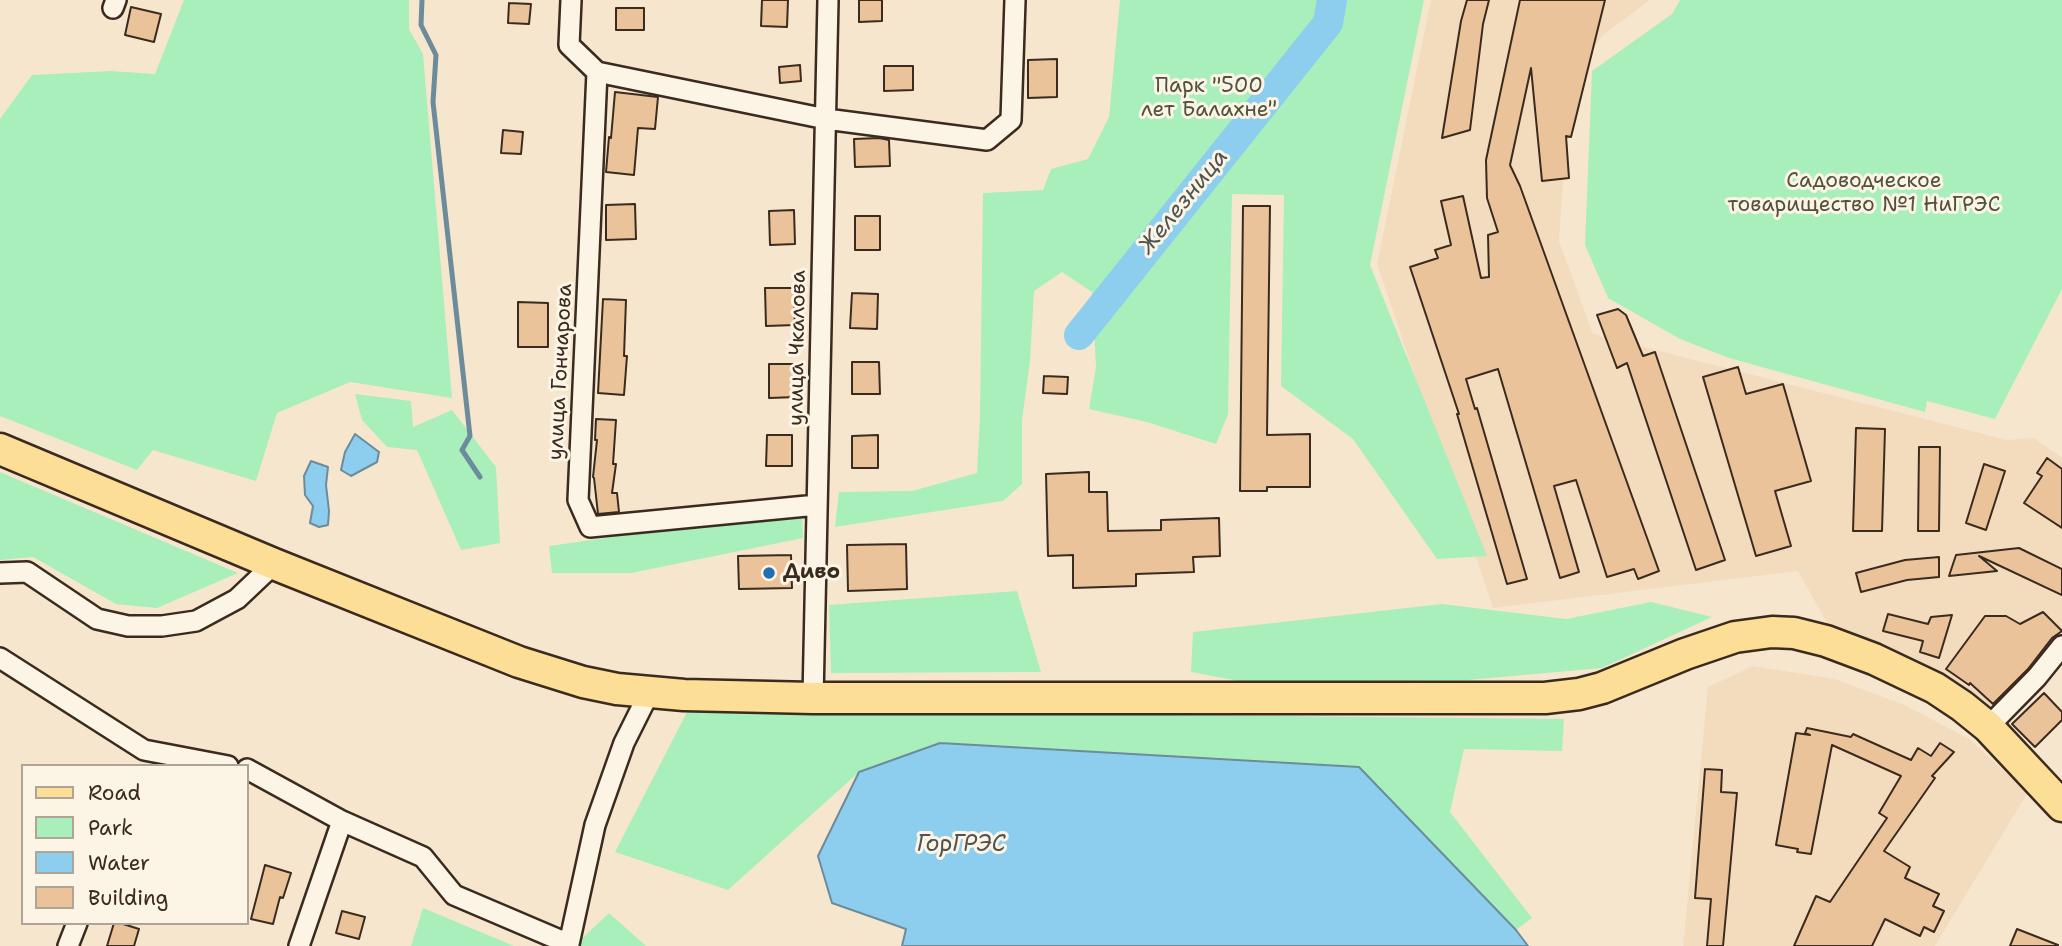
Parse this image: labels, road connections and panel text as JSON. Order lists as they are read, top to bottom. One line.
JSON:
{"streets":{"street":["улица Чкалова","улица Гончарова"]},"crossings":[["улица Чкалова","улица Гончарова"]],"water":["Железница","ГорГРЭС"],"parks":["Парк \"500 лет Балахне\"","Садоводческое товарищество №1 НиГРЭС"],"places":["Диво"],"legend":["Road","Park","Water","Building"]}
